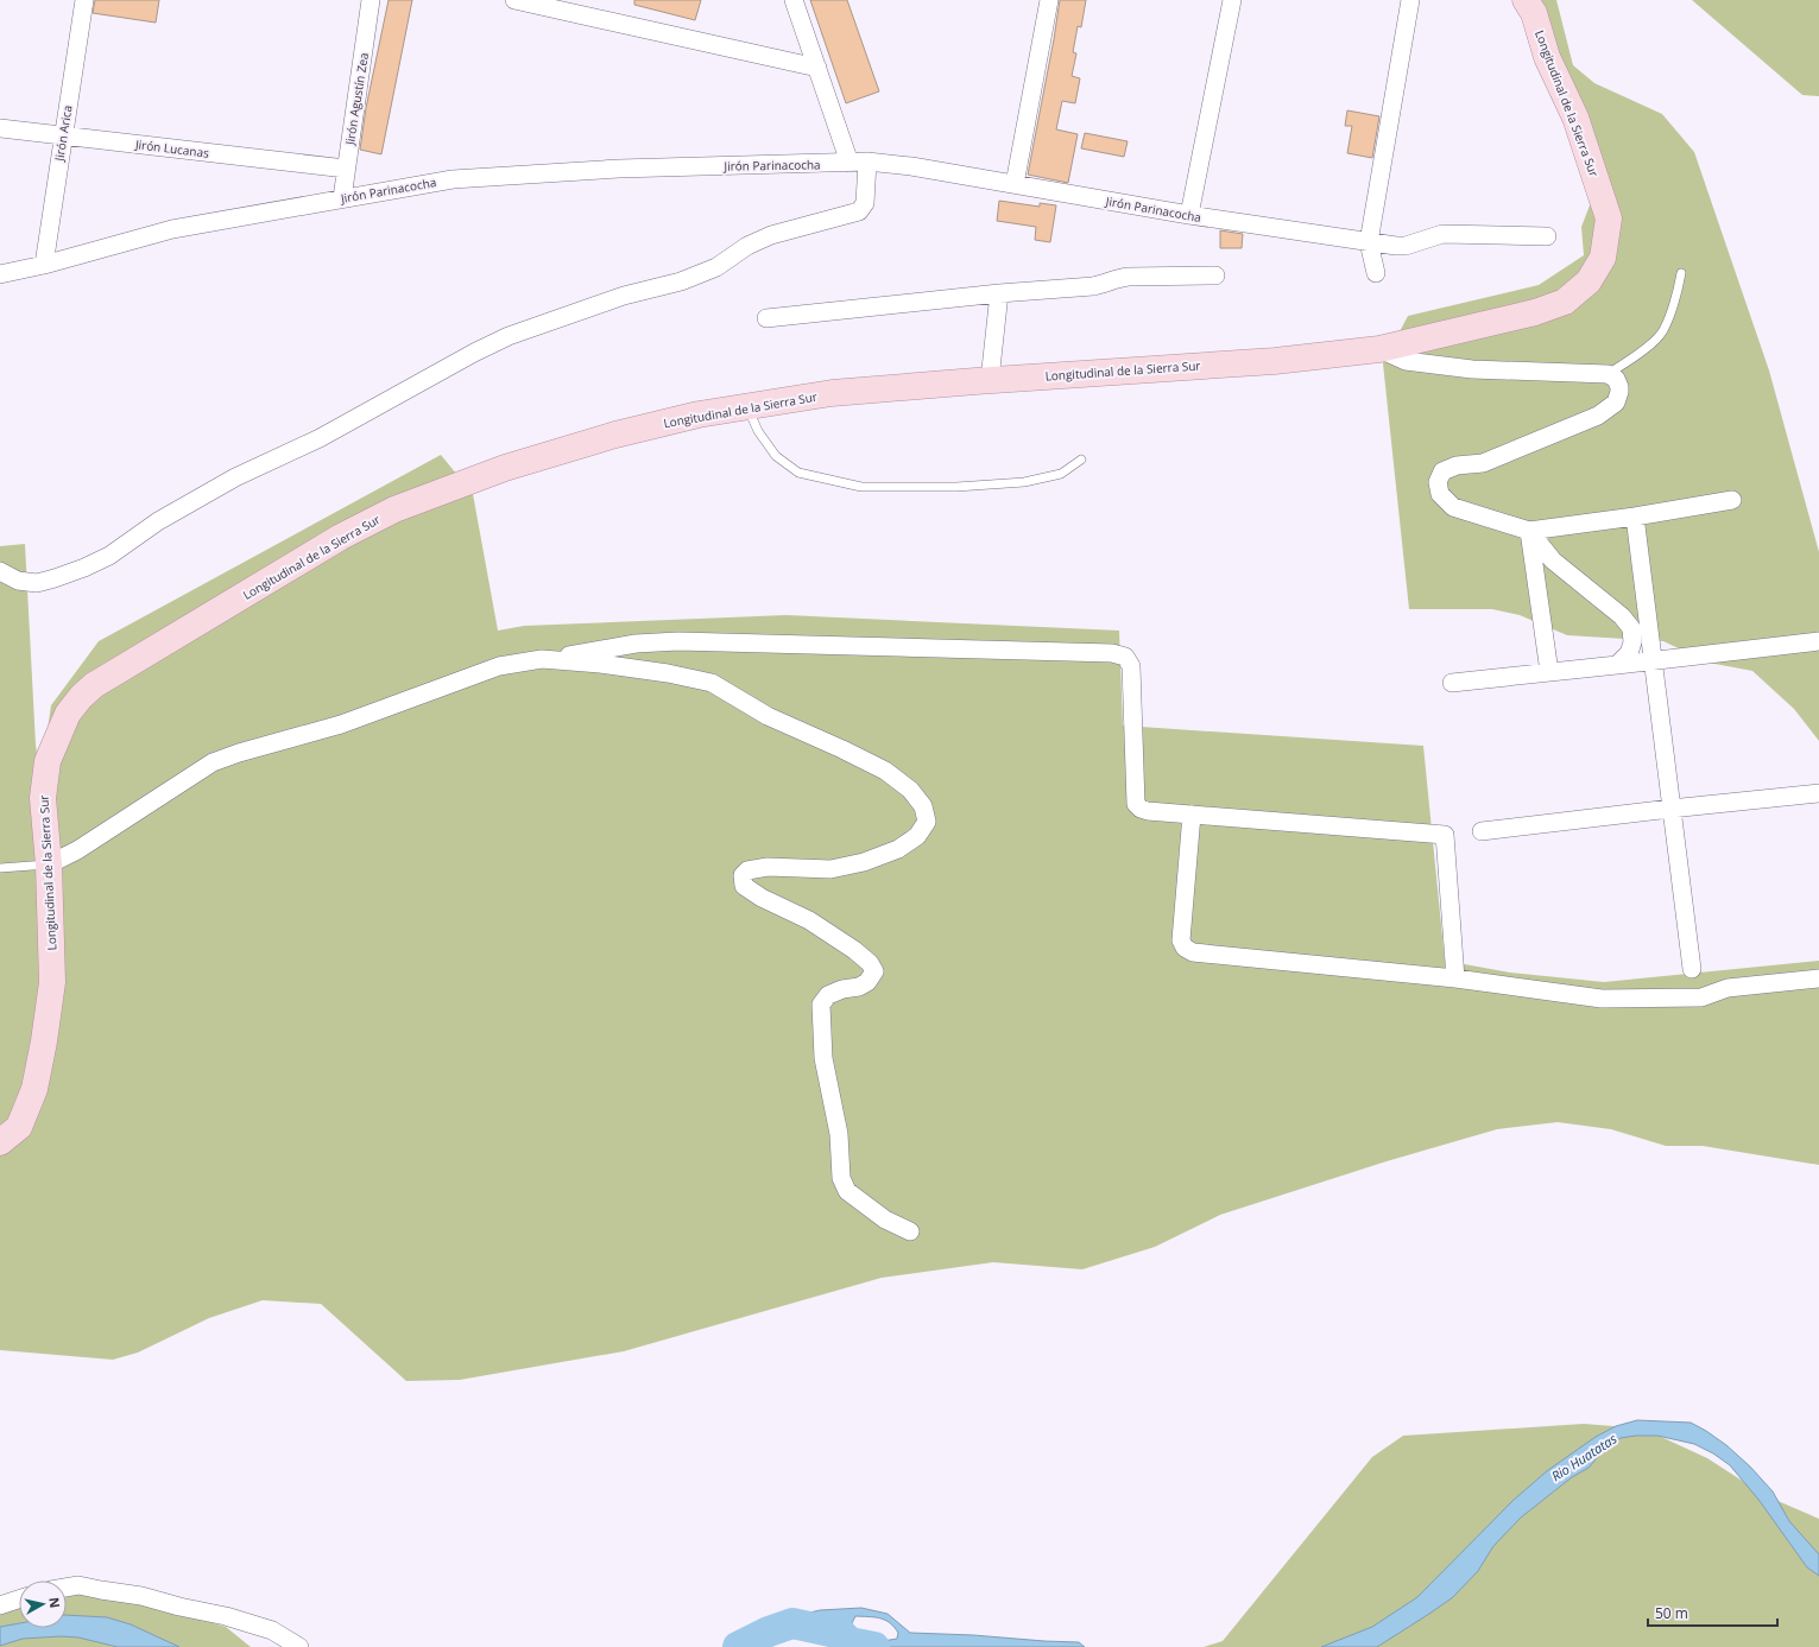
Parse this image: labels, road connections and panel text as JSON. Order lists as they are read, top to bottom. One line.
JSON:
{"streets":{"main road":["Longitudinal de la Sierra Sur"],"street":["Jirón Agustín Zea","Jirón Arica","Jirón Lucanas","Jirón Parinacocha"]},"crossings":[["Jirón Agustín Zea","Jirón Lucanas"],["Jirón Agustín Zea","Jirón Parinacocha"],["Jirón Arica","Jirón Lucanas"],["Jirón Arica","Jirón Parinacocha"]],"water":["Rio Huatatas"],"scale_bar":"50 m","north":"right"}
